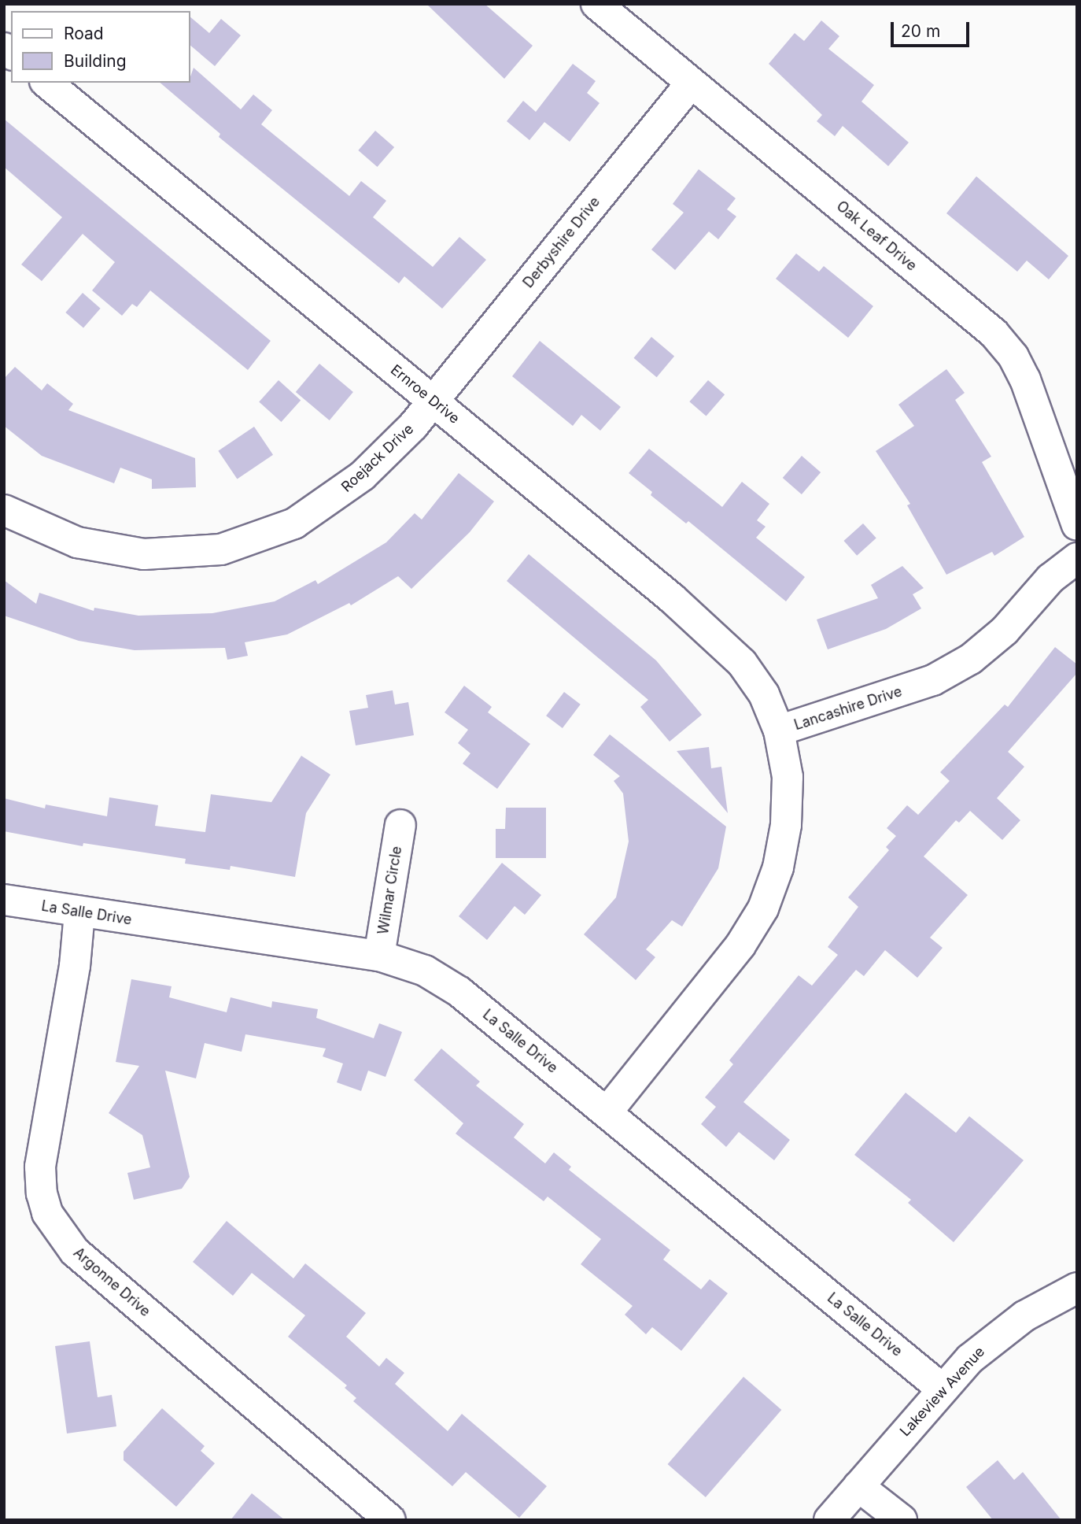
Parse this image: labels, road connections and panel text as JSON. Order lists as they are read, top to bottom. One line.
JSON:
{"streets":{"street":["Oak Leaf Drive","Derbyshire Drive","Ernroe Drive","Roejack Drive","Lancashire Drive","Wilmar Circle","La Salle Drive","Argonne Drive","Lakeview Avenue"]},"crossings":[["Oak Leaf Drive","Derbyshire Drive"],["Derbyshire Drive","Ernroe Drive"],["Derbyshire Drive","Roejack Drive"],["Ernroe Drive","Roejack Drive"],["Ernroe Drive","Lancashire Drive"],["Lancashire Drive","La Salle Drive"],["Wilmar Circle","La Salle Drive"],["La Salle Drive","Argonne Drive"],["La Salle Drive","Lakeview Avenue"]],"legend":["Road","Building"],"scale_bar":"20 m"}
